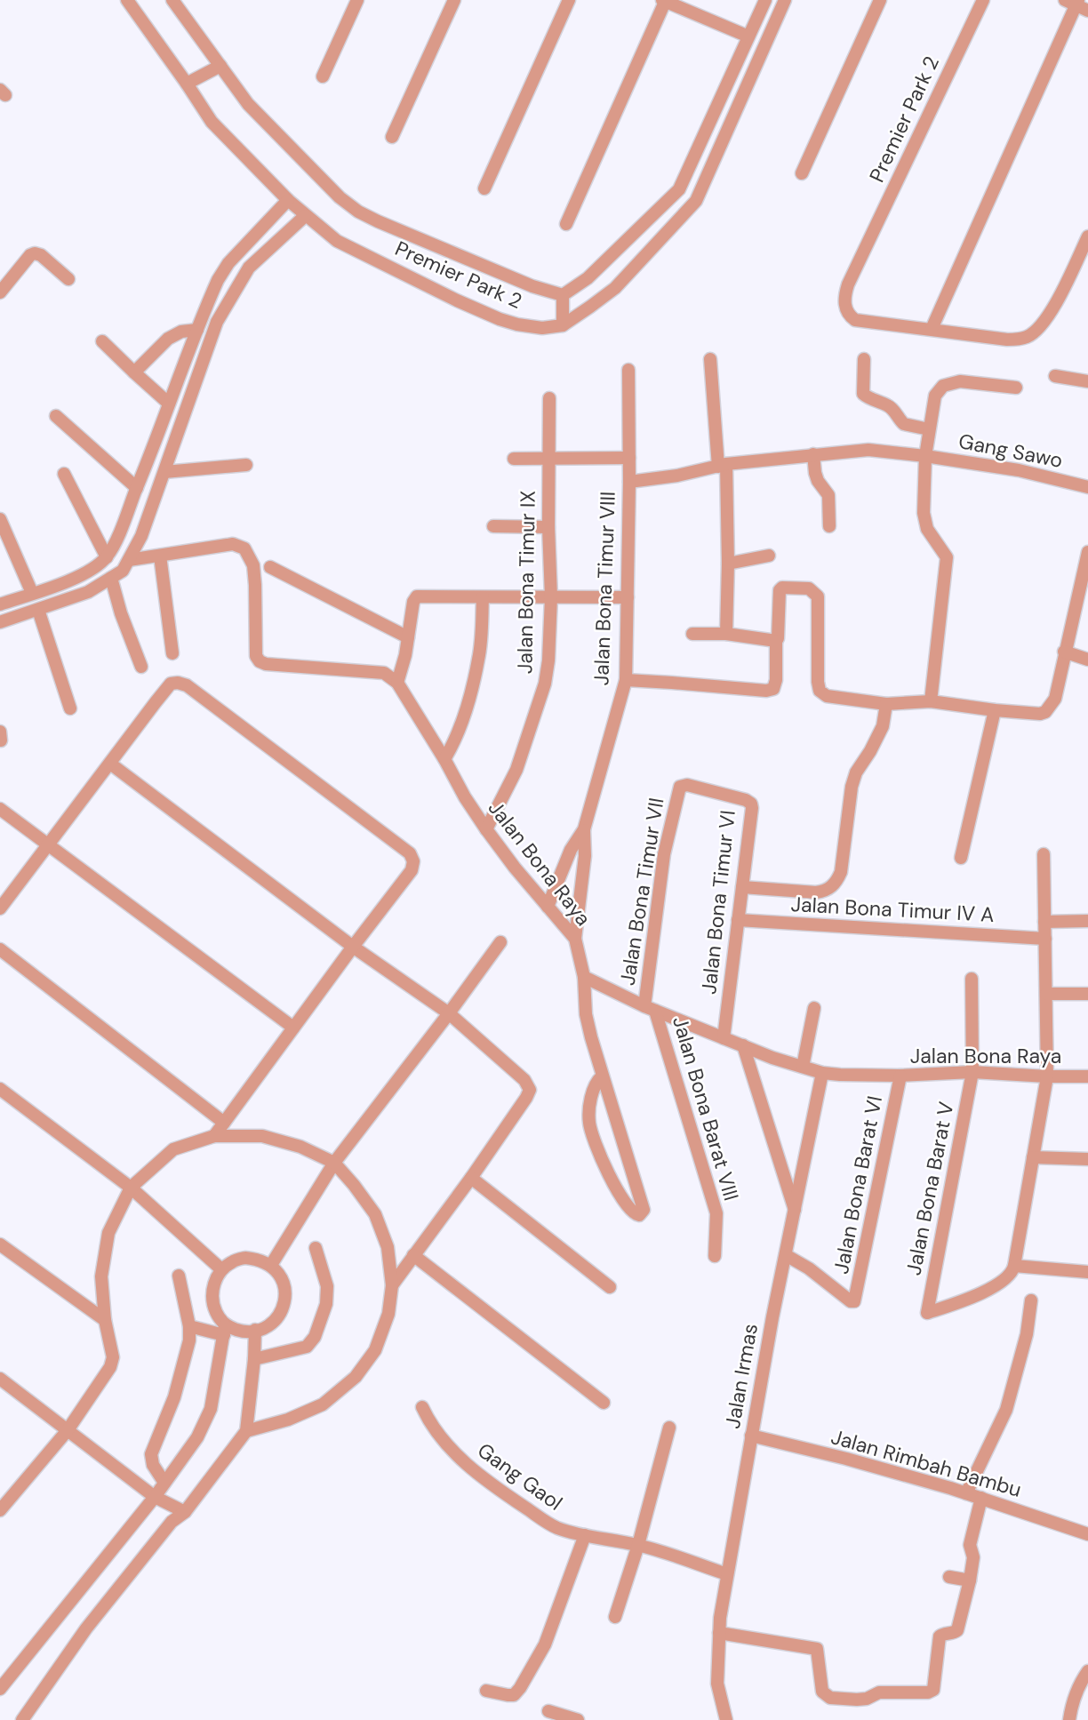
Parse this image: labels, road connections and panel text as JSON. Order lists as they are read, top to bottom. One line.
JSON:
{"streets":{"street":["Premier Park 2","Gang Sawo","Jalan Bona Timur IX","Jalan Bona Timur VIII","Jalan Bona Raya","Jalan Bona Timur VII","Jalan Bona Timur VI","Jalan Bona Timur IV A","Jalan Bona Barat VIII","Jalan Bona Barat VI","Jalan Bona Barat V","Jalan Irmas","Jalan Rimbah Bambu","Gang Gaol"]},"crossings":[["Gang Sawo","Jalan Bona Timur VIII"],["Jalan Bona Timur IX","Jalan Bona Raya"],["Jalan Bona Timur VIII","Jalan Bona Raya"],["Jalan Bona Raya","Jalan Bona Timur VII"],["Jalan Bona Raya","Jalan Bona Timur VI"],["Jalan Bona Raya","Jalan Bona Barat VIII"],["Jalan Bona Raya","Jalan Bona Barat VI"],["Jalan Bona Raya","Jalan Bona Barat V"],["Jalan Bona Raya","Jalan Irmas"],["Jalan Bona Timur VII","Jalan Bona Timur VI"],["Jalan Bona Timur VII","Jalan Bona Barat VIII"],["Jalan Bona Timur VI","Jalan Bona Timur IV A"],["Jalan Bona Barat VI","Jalan Irmas"],["Jalan Irmas","Jalan Rimbah Bambu"],["Jalan Irmas","Gang Gaol"]]}
